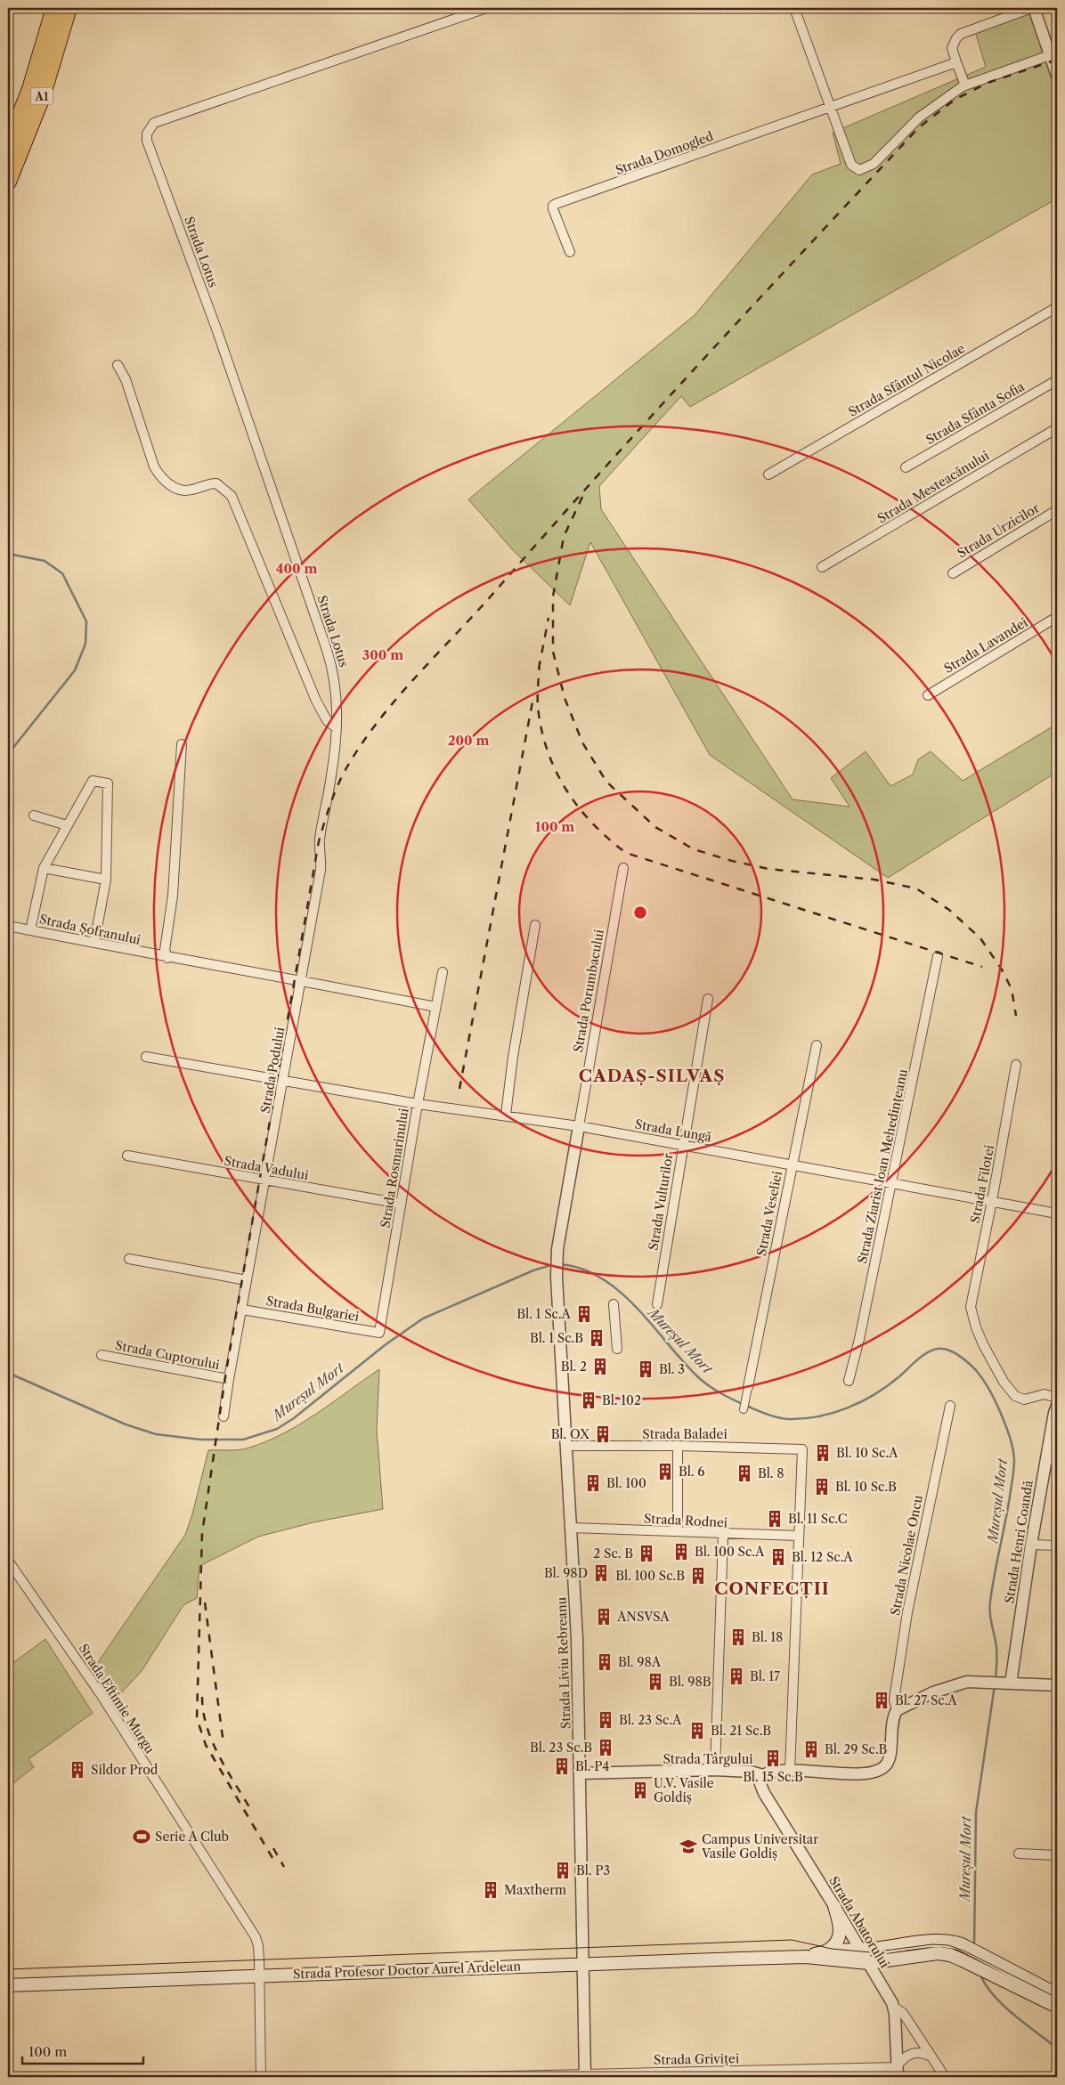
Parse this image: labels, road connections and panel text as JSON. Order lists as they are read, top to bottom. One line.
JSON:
{"streets":{"highway":["A1"],"main road":["Strada Profesor Doctor Aurel Ardelean"],"street":["Strada Domogled","Strada Lotus","Strada Sfântul Nicolae","Strada Sfânta Sofia","Strada Mesteacănului","Strada Urzicilor","Strada Lavandei","Strada Șofranului","Strada Porumbacului","Strada Podului","Strada Lungă","Strada Ziarist Ioan Mehedințeanu","Strada Vadului","Strada Rosmarinului","Strada Filotei","Strada Vulturilor","Strada Veseliei","Strada Bulgariei","Strada Cuptorului","Strada Baladei","Strada Rodnei","Strada Henri Coandă","Strada Nicolae Oncu","Strada Liviu Rebreanu","Strada Eftimie Murgu","Strada Târgului","Strada Abatorului","Strada Griviței"]},"crossings":[["Strada Lotus","Strada Podului"],["Strada Porumbacului","Strada Lungă"],["Strada Porumbacului","Strada Liviu Rebreanu"],["Strada Podului","Strada Lungă"],["Strada Podului","Strada Vadului"],["Strada Podului","Strada Bulgariei"],["Strada Podului","Strada Cuptorului"],["Strada Lungă","Strada Ziarist Ioan Mehedințeanu"],["Strada Lungă","Strada Rosmarinului"],["Strada Lungă","Strada Filotei"],["Strada Lungă","Strada Vulturilor"],["Strada Lungă","Strada Veseliei"],["Strada Vadului","Strada Rosmarinului"],["Strada Rosmarinului","Strada Bulgariei"],["Strada Baladei","Strada Rodnei"],["Strada Baladei","Strada Liviu Rebreanu"],["Strada Rodnei","Strada Liviu Rebreanu"],["Strada Nicolae Oncu","Strada Târgului"],["Strada Liviu Rebreanu","Strada Târgului"],["Strada Liviu Rebreanu","Strada Profesor Doctor Aurel Ardelean"],["Strada Liviu Rebreanu","Strada Griviței"],["Strada Eftimie Murgu","Strada Profesor Doctor Aurel Ardelean"],["Strada Târgului","Strada Abatorului"],["Strada Abatorului","Strada Profesor Doctor Aurel Ardelean"]],"districts":["CADAȘ-SILVAȘ","CONFECȚII"],"water":["Mureșul Mort"],"places":{"building":["Bl. 1 Sc.A","Bl. 1 Sc.B","Bl. 2","Bl. 3","Bl. 102","Bl. OX","Bl. 10 Sc.A","Bl. 6","Bl. 8","Bl. 100","Bl. 10 Sc.B","Bl. 11 Sc.C","Bl. 100 Sc.A","2 Sc. B","Bl. 12 Sc.A","Bl. 98D","Bl. 100 Sc.B","ANSVSA","Bl. 18","Bl. 98A","Bl. 17","Bl. 98B","Bl. 27 Sc.A","Bl. 23 Sc.A","Bl. 21 Sc.B","Bl. 23 Sc.B","Bl. 29 Sc.B","Bl. 15 Sc.B","Bl. P4","Sildor Prod","U.V. Vasile Goldiș","Bl. P3","Maxtherm"],"sports":["Serie A Club"],"school or university":["Campus Universitar Vasile Goldiș"]},"scale_bar":"100 m","rings":["400 m","300 m","200 m","100 m"]}
